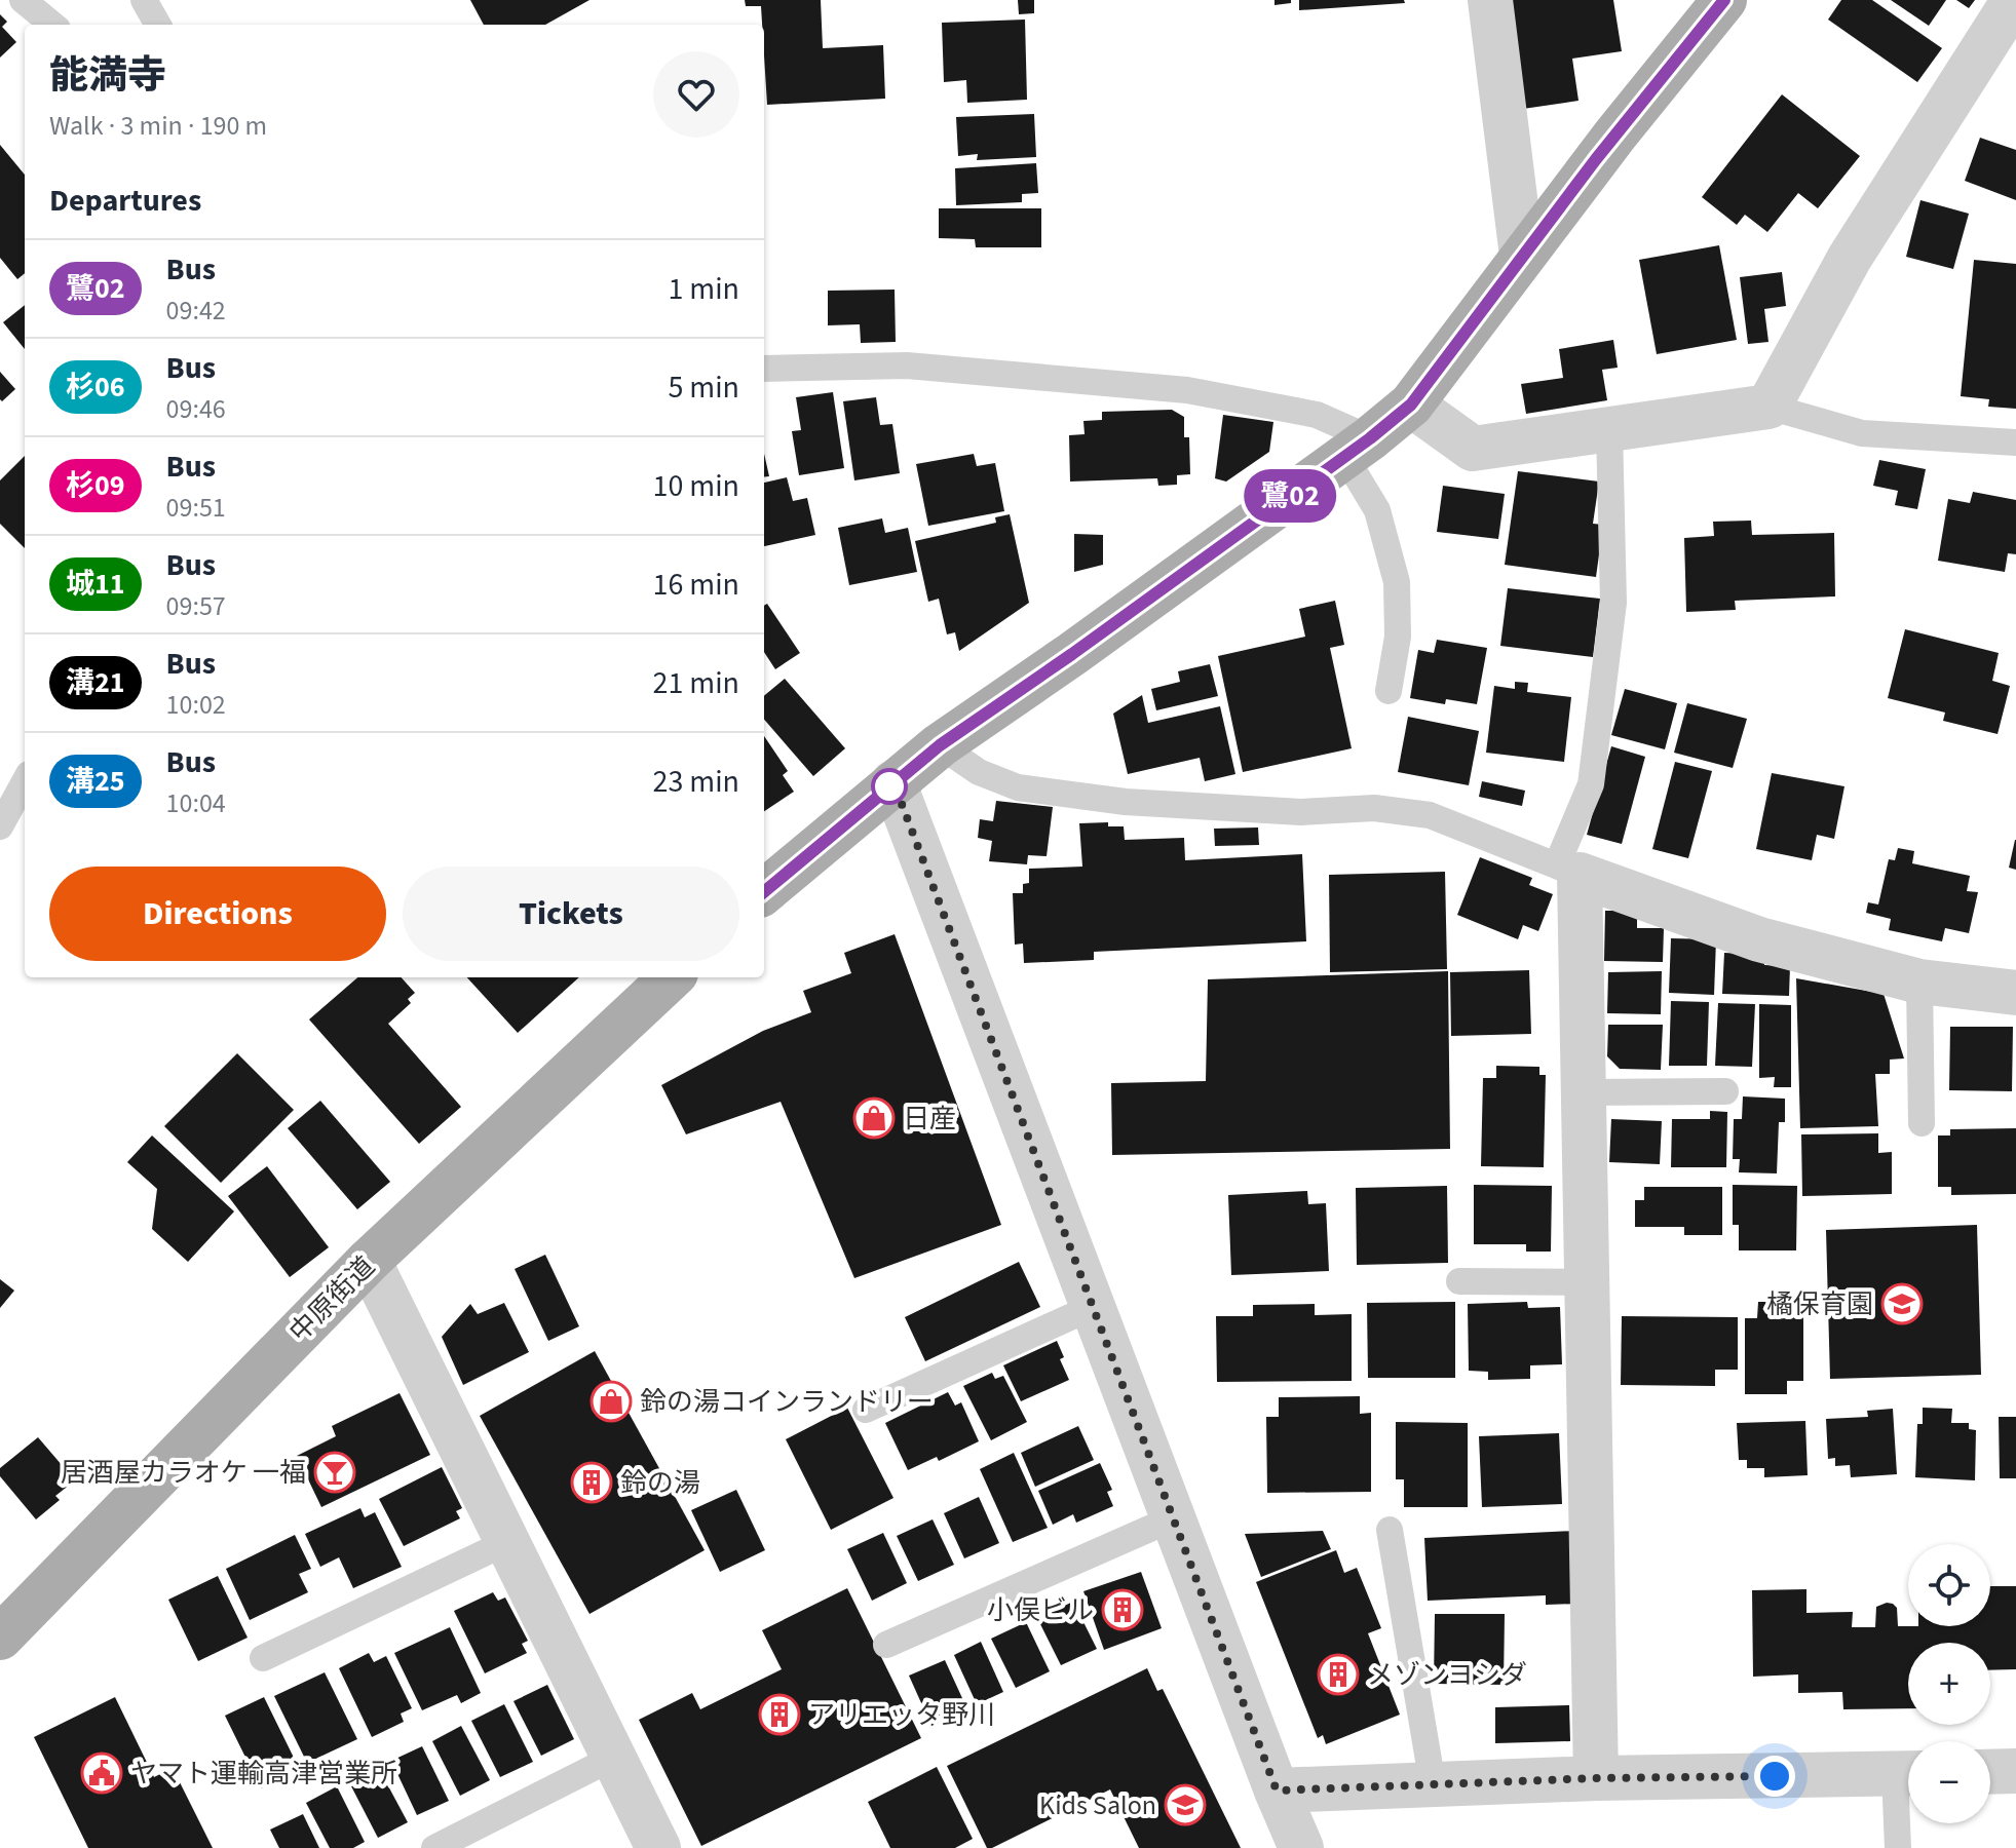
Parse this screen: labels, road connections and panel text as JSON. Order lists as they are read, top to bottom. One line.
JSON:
{"streets":{"main road":["中原街道"]},"places":{"shop":["日産","鈴の湯コインランドリー"],"school or university":["橘保育園","Kids Salon"],"bar":["居酒屋カラオケ 一福"],"building":["鈴の湯","小俣ビル","メゾンヨシダ","アリエッタ野川"],"public building":["ヤマト運輸高津営業所"]},"lines":["bus line 鷺02"],"page":{"on_map":"鷺02","heading":[["能満寺","Walk · 3 min · 190 m"],"Departures"],"list":[{"mark":"鷺02","name":"Bus","note":"09:42","value":"1 min"},{"mark":"杉06","name":"Bus","note":"09:46","value":"5 min"},{"mark":"杉09","name":"Bus","note":"09:51","value":"10 min"},{"mark":"城11","name":"Bus","note":"09:57","value":"16 min"},{"mark":"溝21","name":"Bus","note":"10:02","value":"21 min"},{"mark":"溝25","name":"Bus","note":"10:04","value":"23 min"}],"buttons":["Directions","Tickets"],"map_buttons":["+","−"]}}
